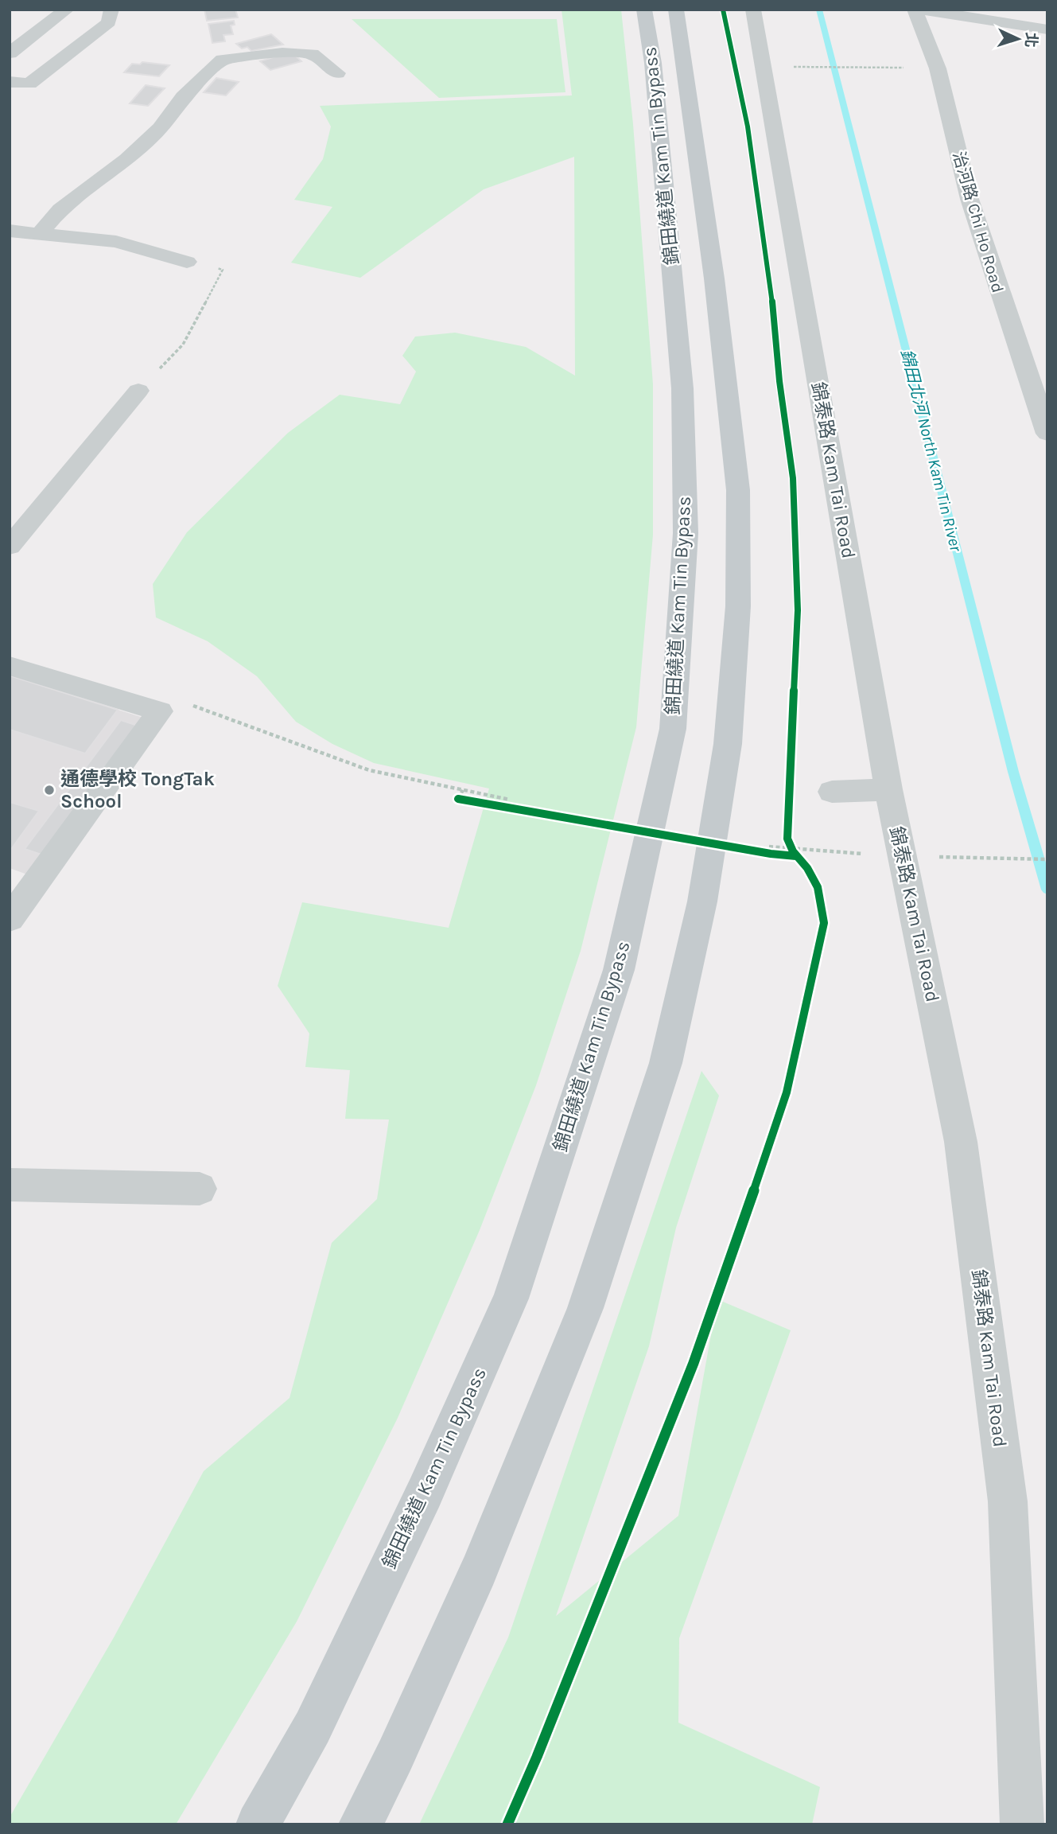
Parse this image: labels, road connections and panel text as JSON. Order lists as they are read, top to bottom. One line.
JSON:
{"streets":{"main road":["錦田繞道 Kam Tin Bypass"],"street":["治河路 Chi Ho Road","錦泰路 Kam Tai Road"]},"water":["錦田北河 North Kam Tin River"],"places":["通德學校 TongTak School"],"north":"right"}
